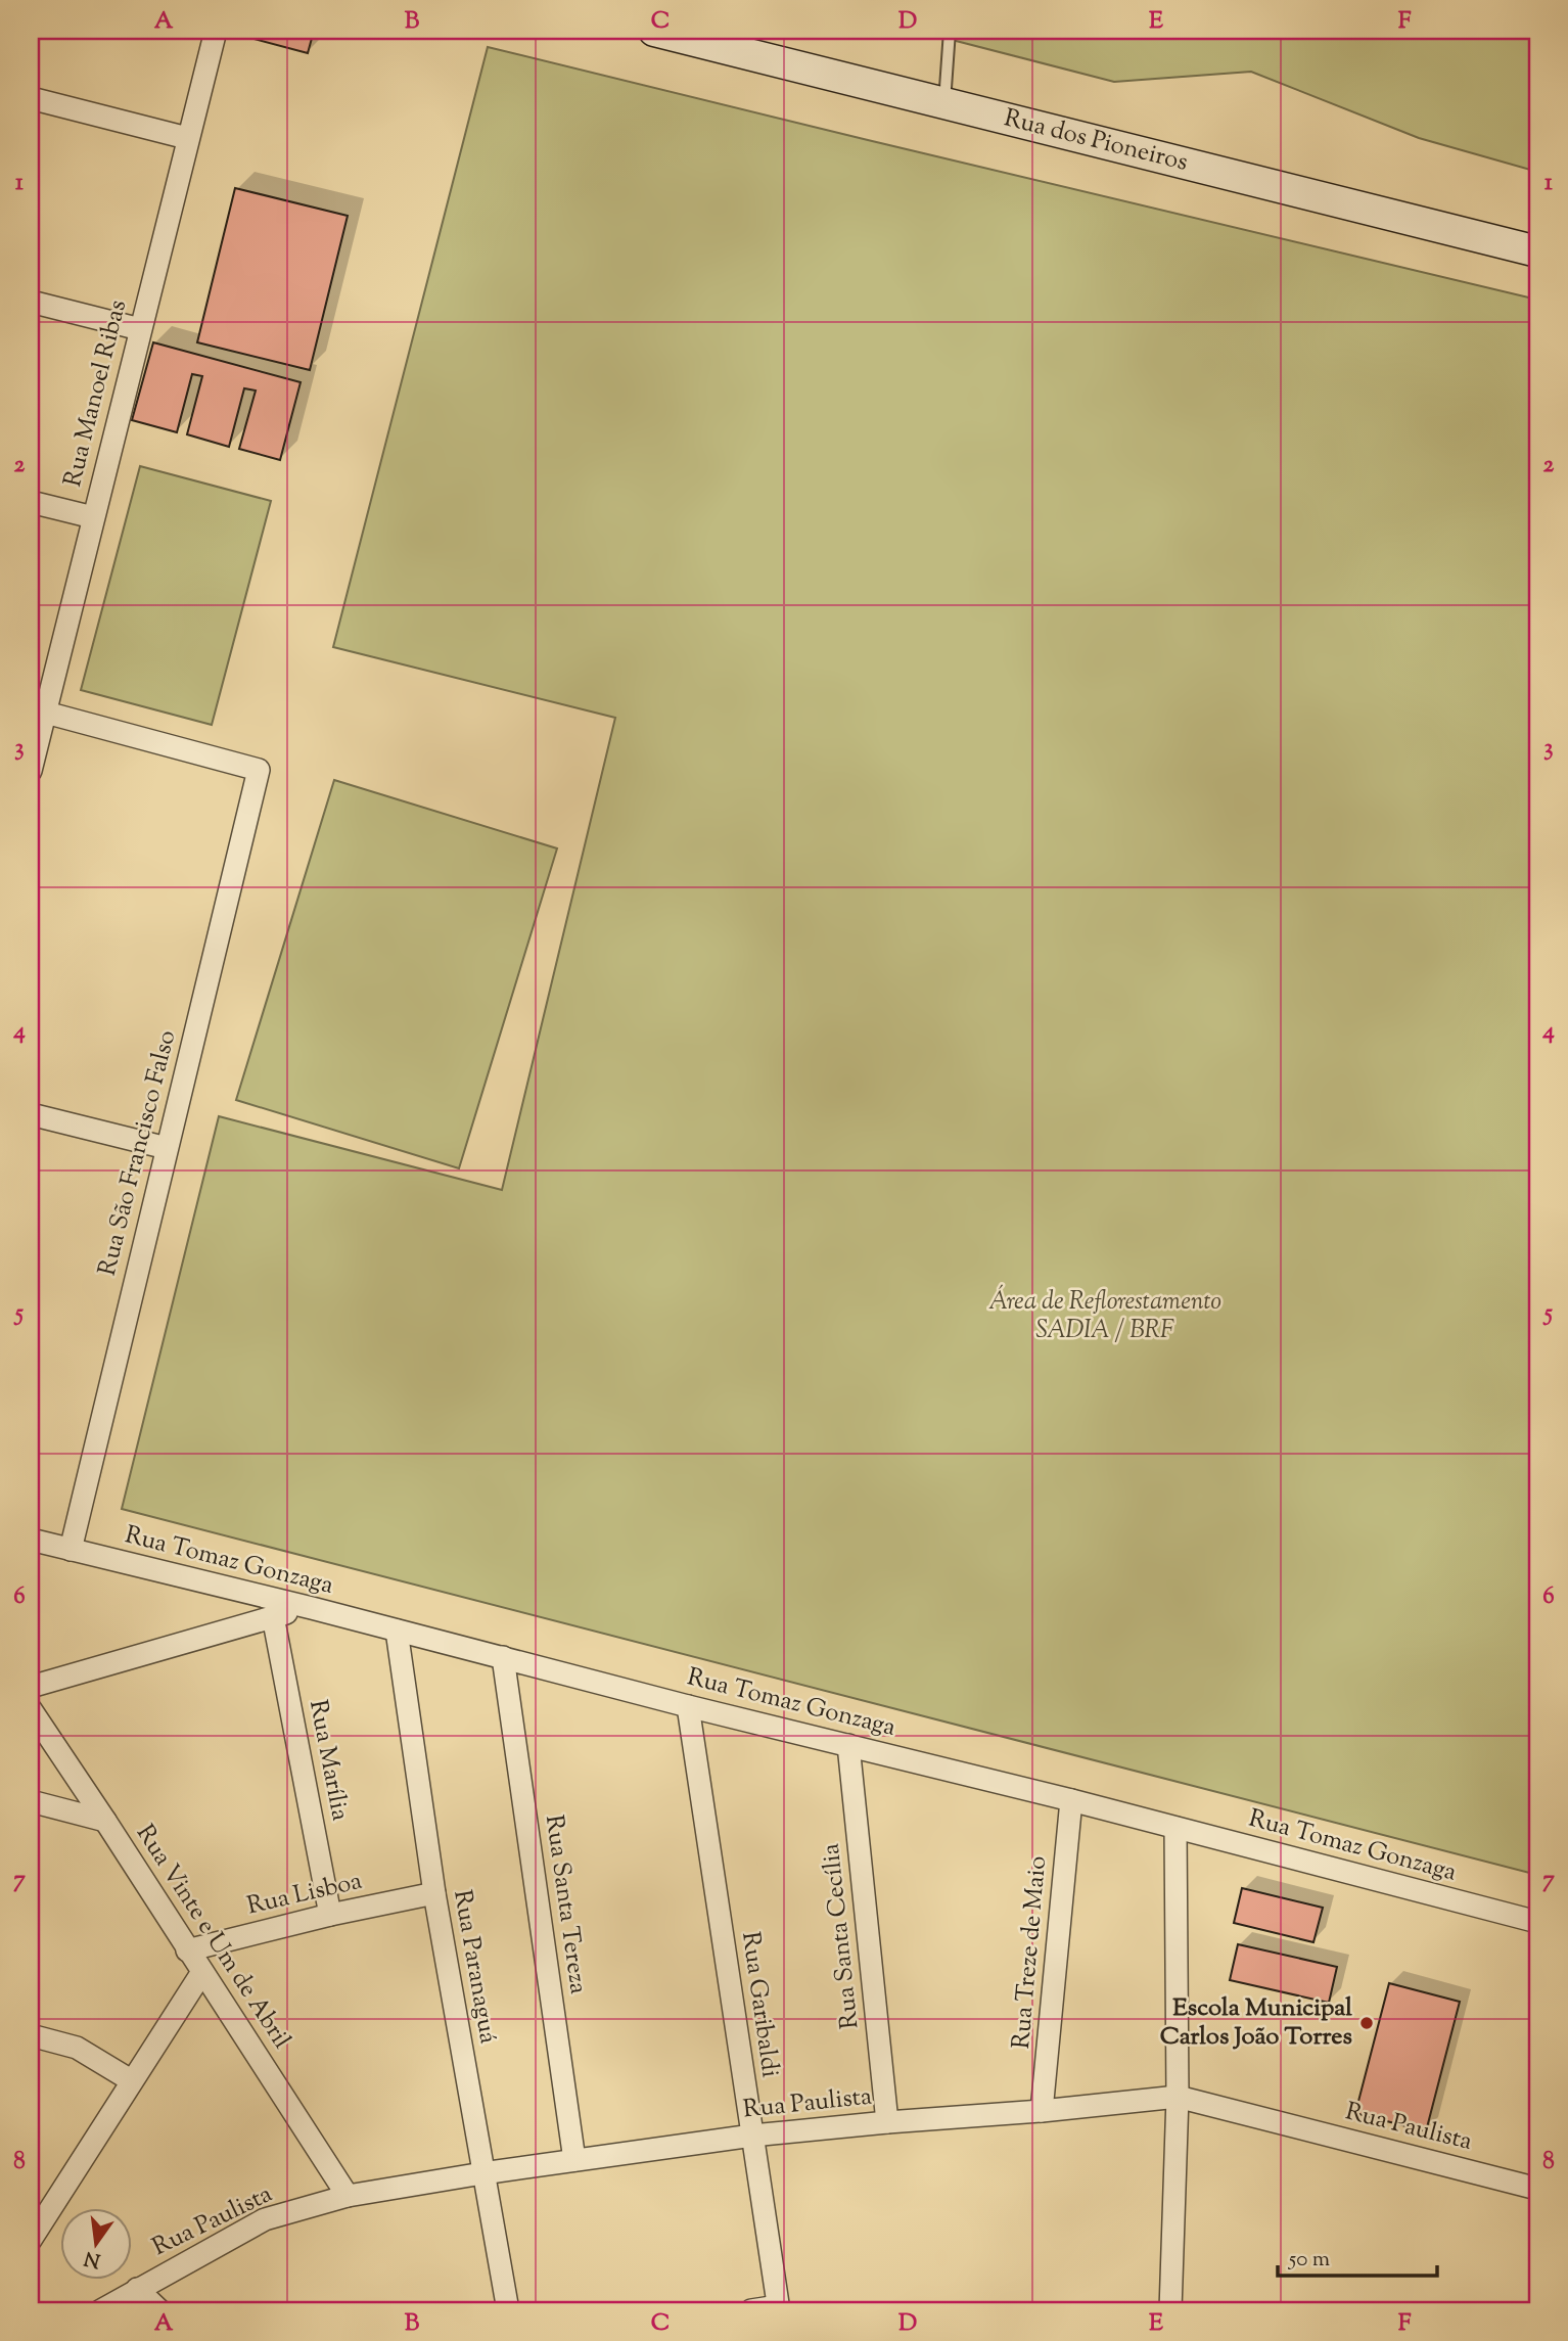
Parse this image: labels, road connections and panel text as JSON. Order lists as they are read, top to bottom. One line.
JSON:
{"streets":{"main road":["Rua dos Pioneiros"],"street":["Rua Manoel Ribas","Rua São Francisco Falso","Rua Tomaz Gonzaga","Rua Marília","Rua Lisboa","Rua Santa Tereza","Rua Santa Cecília","Rua Vinte e Um de Abril","Rua Treze de Maio","Rua Paranaguá","Rua Garibaldi","Rua Paulista"]},"crossings":[["Rua Manoel Ribas","Rua São Francisco Falso"],["Rua São Francisco Falso","Rua Tomaz Gonzaga"],["Rua Tomaz Gonzaga","Rua Santa Tereza"],["Rua Tomaz Gonzaga","Rua Santa Cecília"],["Rua Tomaz Gonzaga","Rua Treze de Maio"],["Rua Tomaz Gonzaga","Rua Paranaguá"],["Rua Tomaz Gonzaga","Rua Garibaldi"],["Rua Marília","Rua Lisboa"],["Rua Lisboa","Rua Vinte e Um de Abril"],["Rua Lisboa","Rua Paranaguá"],["Rua Santa Tereza","Rua Paulista"],["Rua Santa Cecília","Rua Paulista"],["Rua Vinte e Um de Abril","Rua Paulista"],["Rua Treze de Maio","Rua Paulista"],["Rua Paranaguá","Rua Paulista"],["Rua Garibaldi","Rua Paulista"]],"parks":["Área de Reflorestamento SADIA / BRF"],"places":["Escola Municipal Carlos João Torres"],"scale_bar":"50 m","north":"bottom","grid":{"columns":["A","B","C","D","E","F"],"rows":["1","2","3","4","5","6","7","8"]}}
